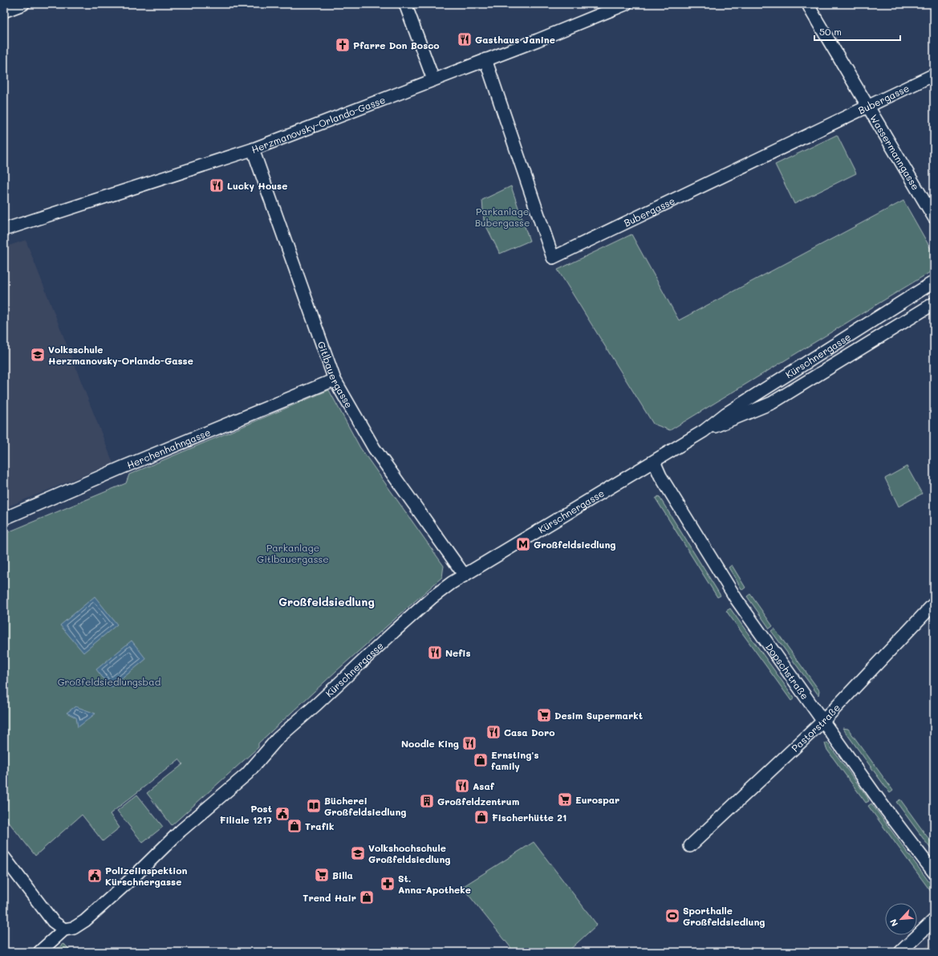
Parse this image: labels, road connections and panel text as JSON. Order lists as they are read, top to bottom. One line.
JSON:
{"streets":{"street":["Bubergasse","Herzmanovsky-Orlando-Gasse","Wassermanngasse","Kürschnergasse","Gitlbauergasse","Herchenhahngasse","Dopschstraße","Pastorstraße"]},"crossings":[["Bubergasse","Herzmanovsky-Orlando-Gasse"],["Bubergasse","Wassermanngasse"],["Herzmanovsky-Orlando-Gasse","Gitlbauergasse"],["Kürschnergasse","Gitlbauergasse"],["Kürschnergasse","Dopschstraße"],["Gitlbauergasse","Herchenhahngasse"],["Dopschstraße","Pastorstraße"]],"districts":["Großfeldsiedlung"],"parks":["Parkanlage Bubergasse","Parkanlage Gitlbauergasse","Großfeldsiedlungsbad"],"places":{"restaurant":["Gasthaus Janine","Lucky House","Nefis","Casa Doro","Noodle King","Asaf"],"church":["Pfarre Don Bosco"],"school or university":["Volksschule Herzmanovsky-Orlando-Gasse","Volkshochschule Großfeldsiedlung"],"metro station":["Großfeldsiedlung"],"supermarket":["Desim Supermarkt","Eurospar","Billa"],"shop":["Ernsting's family","Fischerhütte 21","Trafik","Trend Hair"],"building":["Großfeldzentrum"],"library":["Bücherei Großfeldsiedlung"],"public building":["Post Filiale 1217","Polizeiinspektion Kürschnergasse"],"pharmacy":["St. Anna-Apotheke"],"sports":["Sporthalle Großfeldsiedlung"]},"scale_bar":"50 m","north":"bottom left"}
